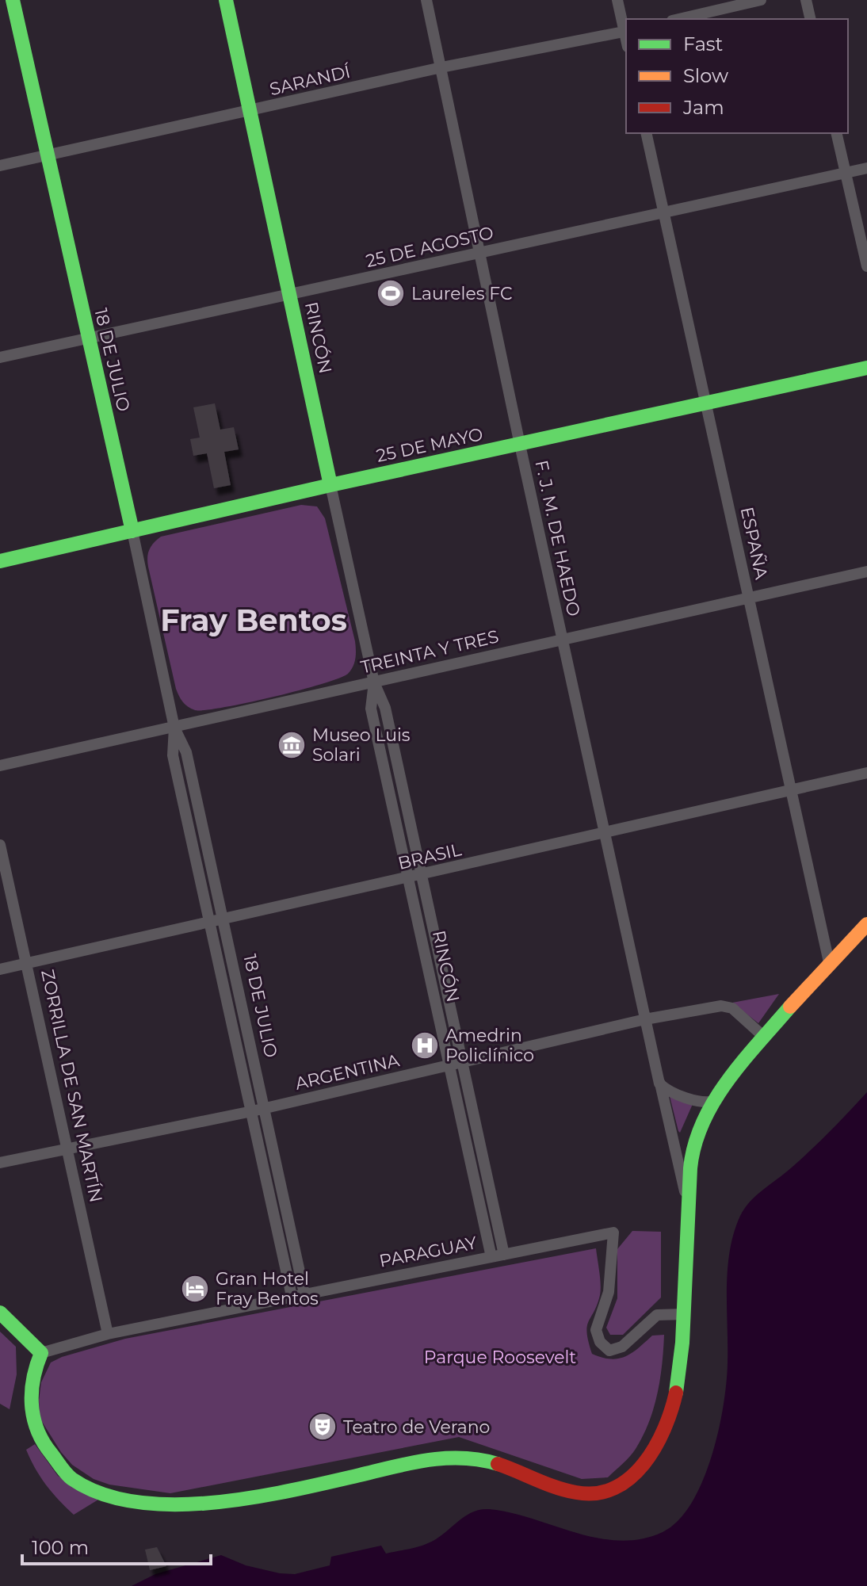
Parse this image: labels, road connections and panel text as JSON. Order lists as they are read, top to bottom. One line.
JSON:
{"streets":{"street":["SARANDÍ","25 DE AGOSTO","RINCÓN","18 DE JULIO","25 DE MAYO","F. J. M. DE HAEDO","ESPAÑA","TREINTA Y TRES","BRASIL","ARGENTINA","ZORRILLA DE SAN MARTÍN","PARAGUAY"]},"crossings":[["SARANDÍ","RINCÓN"],["SARANDÍ","18 DE JULIO"],["SARANDÍ","F. J. M. DE HAEDO"],["25 DE AGOSTO","RINCÓN"],["25 DE AGOSTO","18 DE JULIO"],["25 DE AGOSTO","F. J. M. DE HAEDO"],["25 DE AGOSTO","ESPAÑA"],["RINCÓN","25 DE MAYO"],["RINCÓN","TREINTA Y TRES"],["RINCÓN","BRASIL"],["RINCÓN","ARGENTINA"],["RINCÓN","PARAGUAY"],["18 DE JULIO","25 DE MAYO"],["18 DE JULIO","TREINTA Y TRES"],["18 DE JULIO","BRASIL"],["18 DE JULIO","ARGENTINA"],["18 DE JULIO","PARAGUAY"],["25 DE MAYO","F. J. M. DE HAEDO"],["25 DE MAYO","ESPAÑA"],["F. J. M. DE HAEDO","TREINTA Y TRES"],["F. J. M. DE HAEDO","BRASIL"],["F. J. M. DE HAEDO","ARGENTINA"],["ESPAÑA","TREINTA Y TRES"],["ESPAÑA","BRASIL"],["BRASIL","ZORRILLA DE SAN MARTÍN"],["ARGENTINA","ZORRILLA DE SAN MARTÍN"],["ZORRILLA DE SAN MARTÍN","PARAGUAY"]],"districts":["Fray Bentos"],"parks":["Parque Roosevelt"],"places":{"sports":["Laureles FC"],"museum":["Museo Luis Solari"],"hospital":["Amedrin Policlínico"],"hotel":["Gran Hotel Fray Bentos"],"theatre":["Teatro de Verano"]},"legend":["Fast","Slow","Jam"],"scale_bar":"100 m"}
